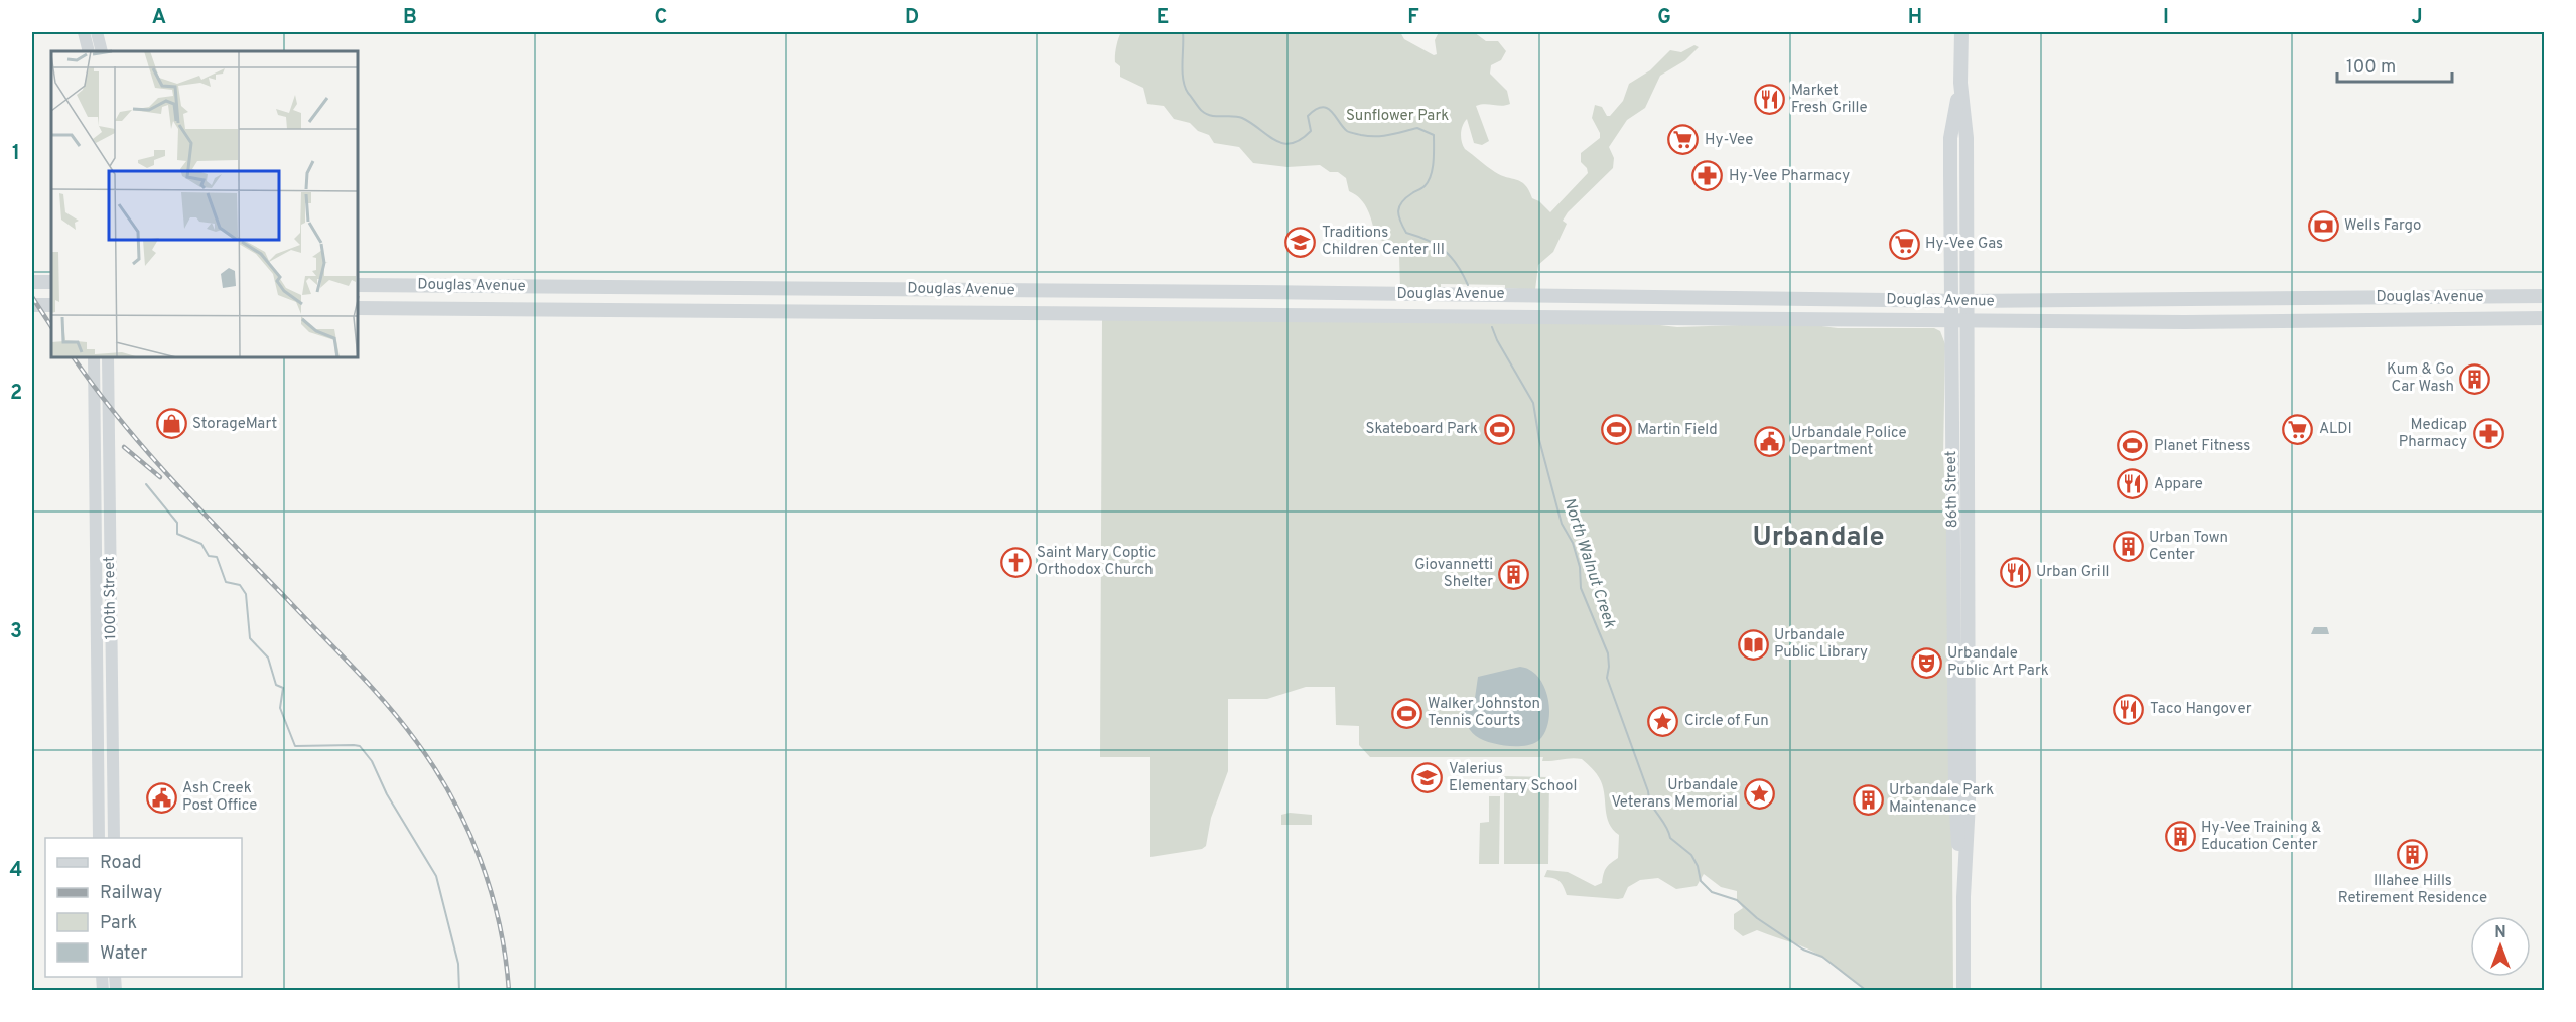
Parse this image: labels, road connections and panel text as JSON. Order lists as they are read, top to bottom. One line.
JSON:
{"streets":{"main road":["Douglas Avenue","86th Street","100th Street"]},"crossings":[["Douglas Avenue","86th Street"]],"districts":["Urbandale"],"water":["North Walnut Creek"],"parks":["Sunflower Park"],"places":{"restaurant":["Market Fresh Grille","Appare","Urban Grill","Taco Hangover"],"supermarket":["Hy-Vee","Hy-Vee Gas","ALDI"],"pharmacy":["Hy-Vee Pharmacy","Medicap Pharmacy"],"bank":["Wells Fargo"],"school or university":["Traditions Children Center III","Valerius Elementary School"],"building":["Kum & Go Car Wash","Urban Town Center","Giovannetti Shelter","Urbandale Park Maintenance","Hy-Vee Training & Education Center","Illahee Hills Retirement Residence"],"shop":["StorageMart"],"sports":["Skateboard Park","Martin Field","Planet Fitness","Walker Johnston Tennis Courts"],"public building":["Urbandale Police Department","Ash Creek Post Office"],"church":["Saint Mary Coptic Orthodox Church"],"library":["Urbandale Public Library"],"theatre":["Urbandale Public Art Park"],"place":["Circle of Fun","Urbandale Veterans Memorial"]},"legend":["Road","Railway","Park","Water"],"scale_bar":"100 m","north":"top","grid":{"columns":["A","B","C","D","E","F","G","H","I","J"],"rows":["1","2","3","4"]}}
